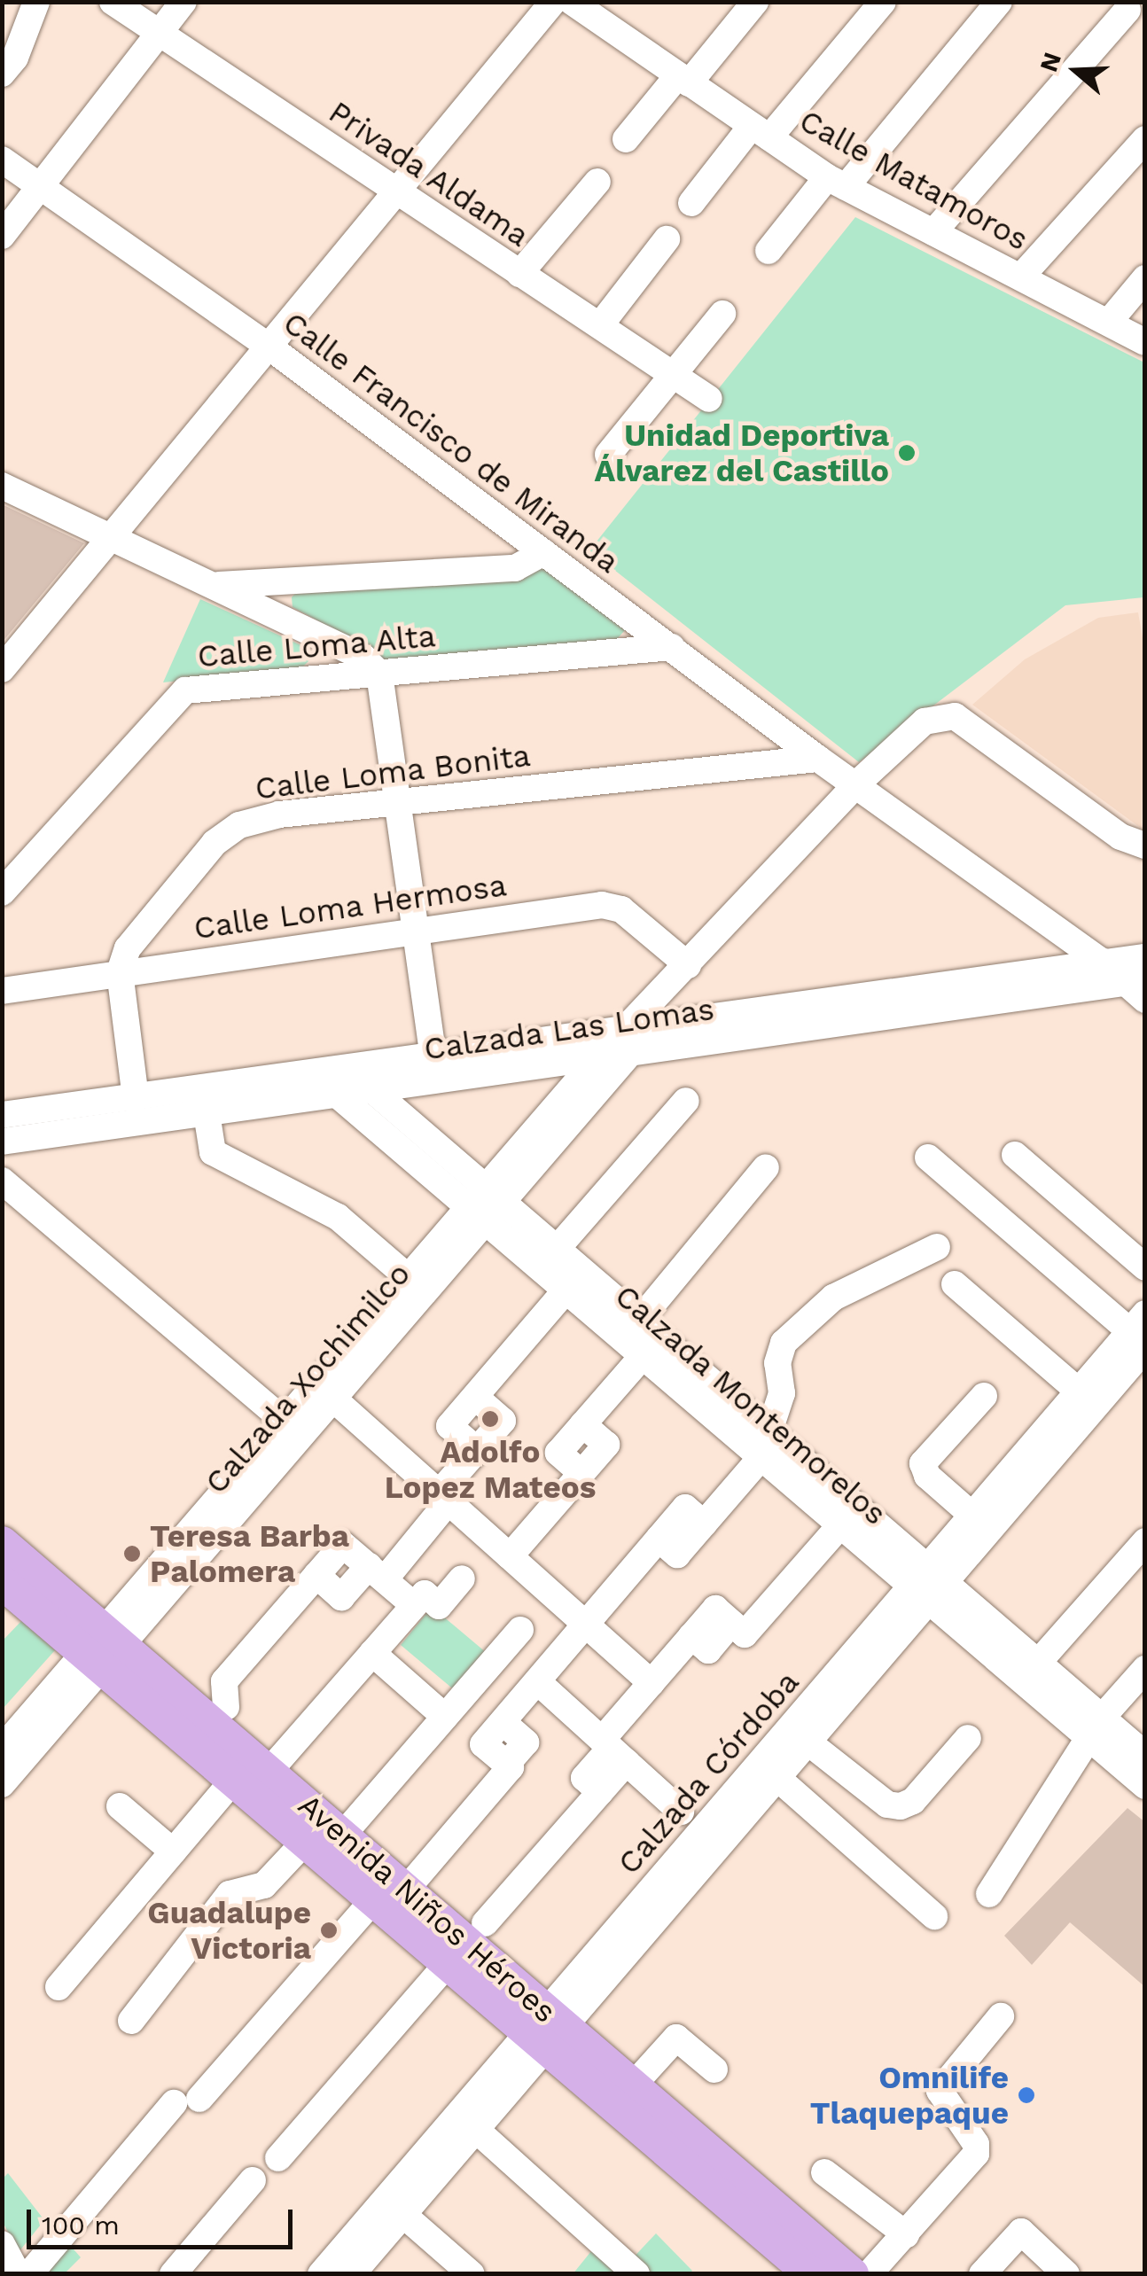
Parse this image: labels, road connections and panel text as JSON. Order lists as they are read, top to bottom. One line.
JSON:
{"streets":{"main road":["Avenida Niños Héroes"],"street":["Privada Aldama","Calle Matamoros","Calle Francisco de Miranda","Calle Loma Alta","Calle Loma Bonita","Calle Loma Hermosa","Calzada Las Lomas","Calzada Xochimilco","Calzada Montemorelos","Calzada Córdoba"]},"crossings":[["Calle Francisco de Miranda","Calle Loma Alta"],["Calle Francisco de Miranda","Calle Loma Bonita"],["Calle Francisco de Miranda","Calzada Las Lomas"],["Calle Francisco de Miranda","Calzada Xochimilco"],["Calle Loma Bonita","Calle Loma Hermosa"],["Calle Loma Bonita","Calzada Las Lomas"],["Calle Loma Hermosa","Calzada Xochimilco"],["Calzada Las Lomas","Calzada Xochimilco"],["Calzada Las Lomas","Calzada Montemorelos"],["Calzada Xochimilco","Calzada Montemorelos"],["Calzada Xochimilco","Avenida Niños Héroes"],["Calzada Montemorelos","Calzada Córdoba"],["Calzada Córdoba","Avenida Niños Héroes"]],"places":["Unidad Deportiva Álvarez del Castillo","Adolfo Lopez Mateos","Teresa Barba Palomera","Guadalupe Victoria","Omnilife Tlaquepaque"],"scale_bar":"100 m","north":"left"}
